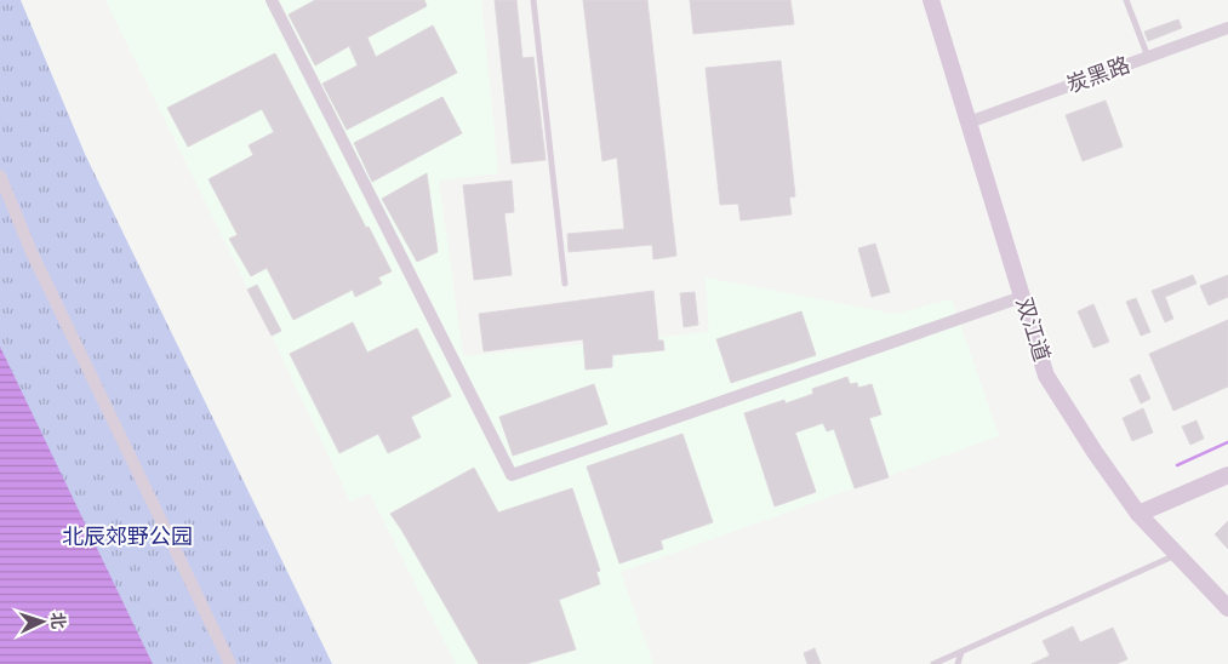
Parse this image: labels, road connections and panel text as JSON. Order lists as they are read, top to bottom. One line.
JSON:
{"streets":{"main road":["双江道"],"street":["炭黑路"]},"crossings":[["炭黑路","双江道"]],"parks":["北辰郊野公园"],"north":"right"}
